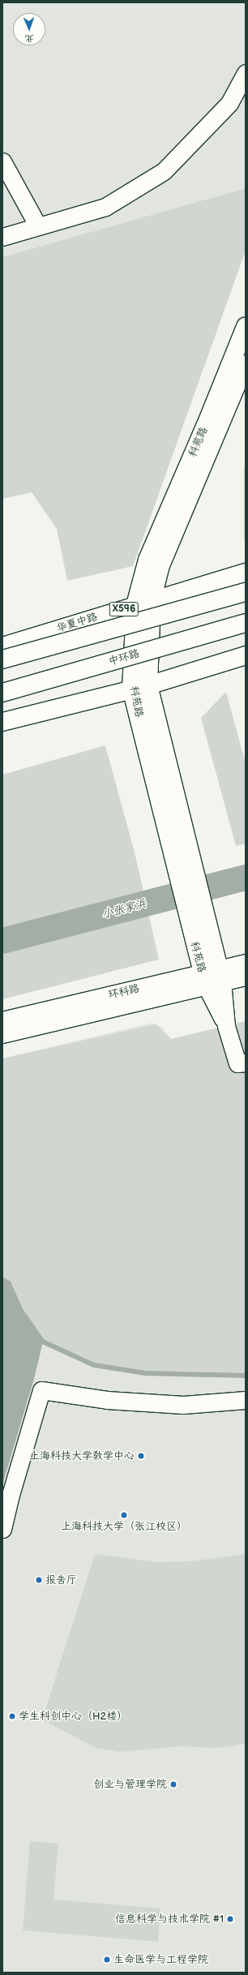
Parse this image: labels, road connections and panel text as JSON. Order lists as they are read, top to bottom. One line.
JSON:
{"streets":{"main road":["科苑路","X596","华夏中路","中环路","环科路"]},"crossings":[["科苑路","华夏中路"],["科苑路","环科路"]],"water":["小张家浜"],"places":["上海科技大学教学中心","上海科技大学（张江校区）","报告厅","学生科创中心（H2楼）","创业与管理学院","信息科学与技术学院 #1","生命医学与工程学院"],"north":"bottom"}
